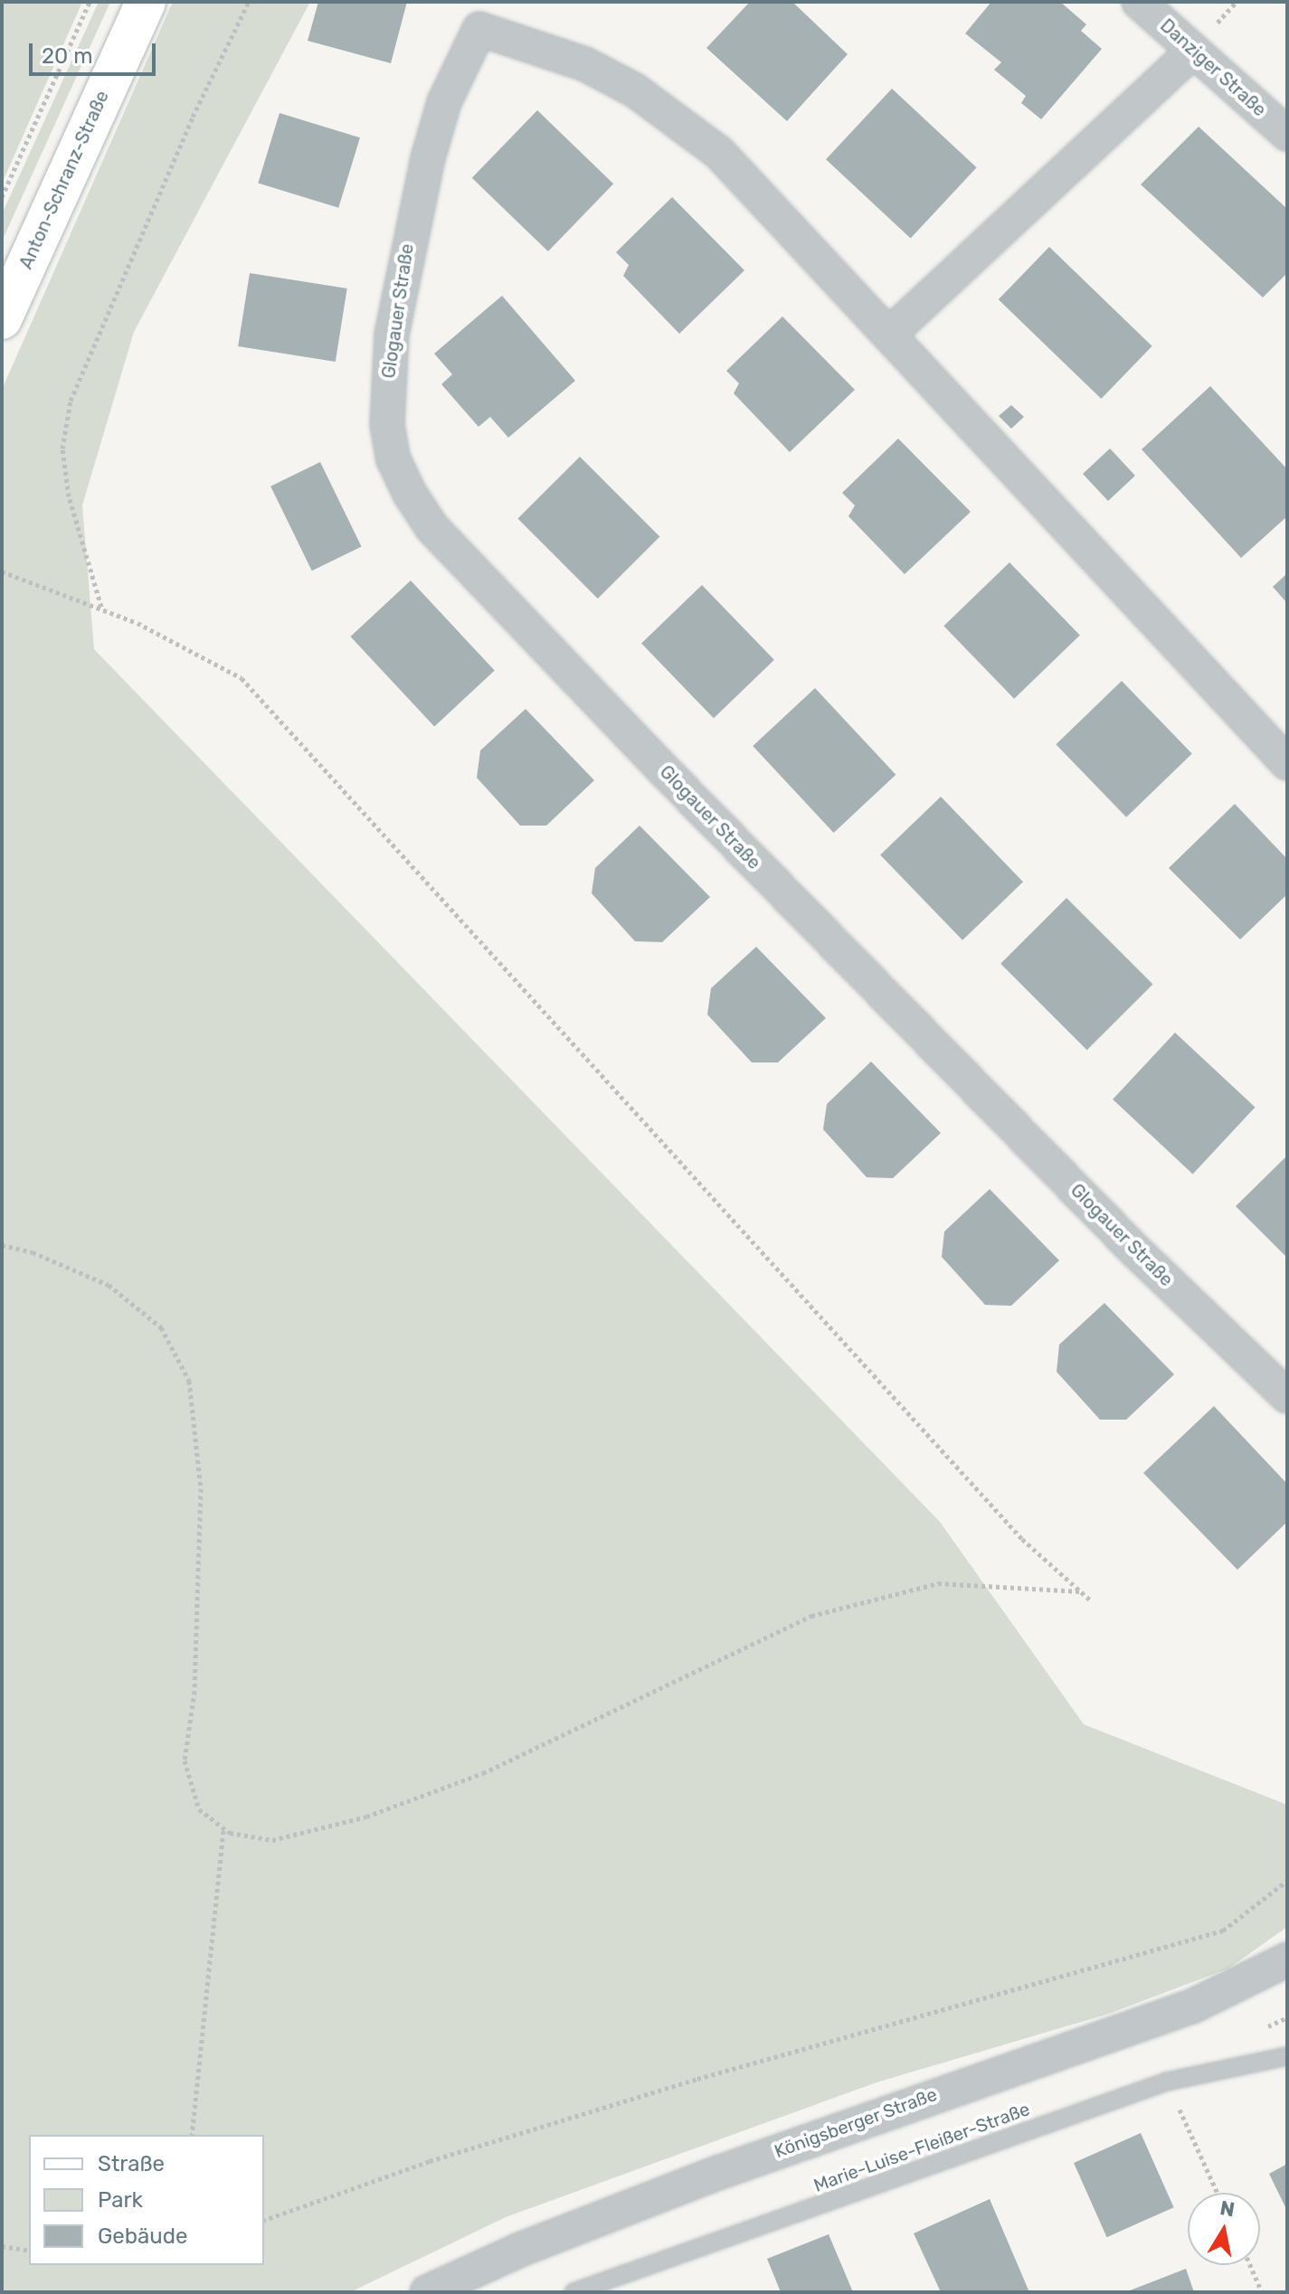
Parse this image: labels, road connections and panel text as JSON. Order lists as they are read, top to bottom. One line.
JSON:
{"streets":{"main road":["Anton-Schranz-Straße"],"street":["Danziger Straße","Glogauer Straße","Königsberger Straße"],"lane":["Marie-Luise-Fleißer-Straße"]},"legend":["Straße","Park","Gebäude"],"scale_bar":"20 m","north":"top"}
